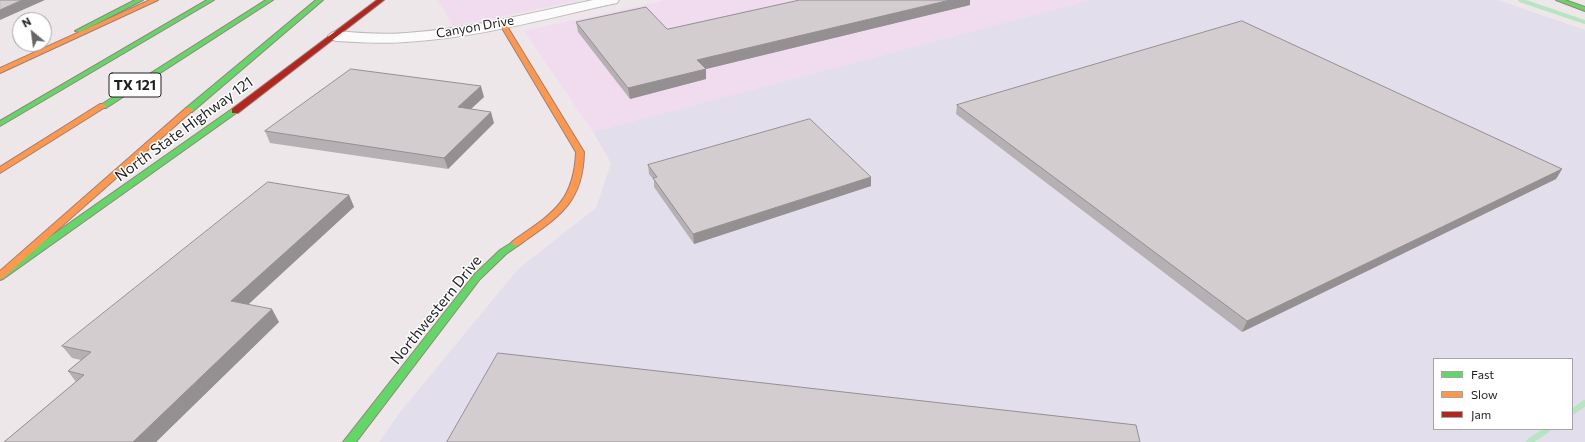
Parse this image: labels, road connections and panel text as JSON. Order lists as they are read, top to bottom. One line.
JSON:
{"streets":{"main road":["TX 121","North State Highway 121","Northwestern Drive"],"street":["Canyon Drive"]},"crossings":[["Canyon Drive","North State Highway 121"],["Canyon Drive","Northwestern Drive"]],"legend":["Fast","Slow","Jam"],"north":"top left"}
